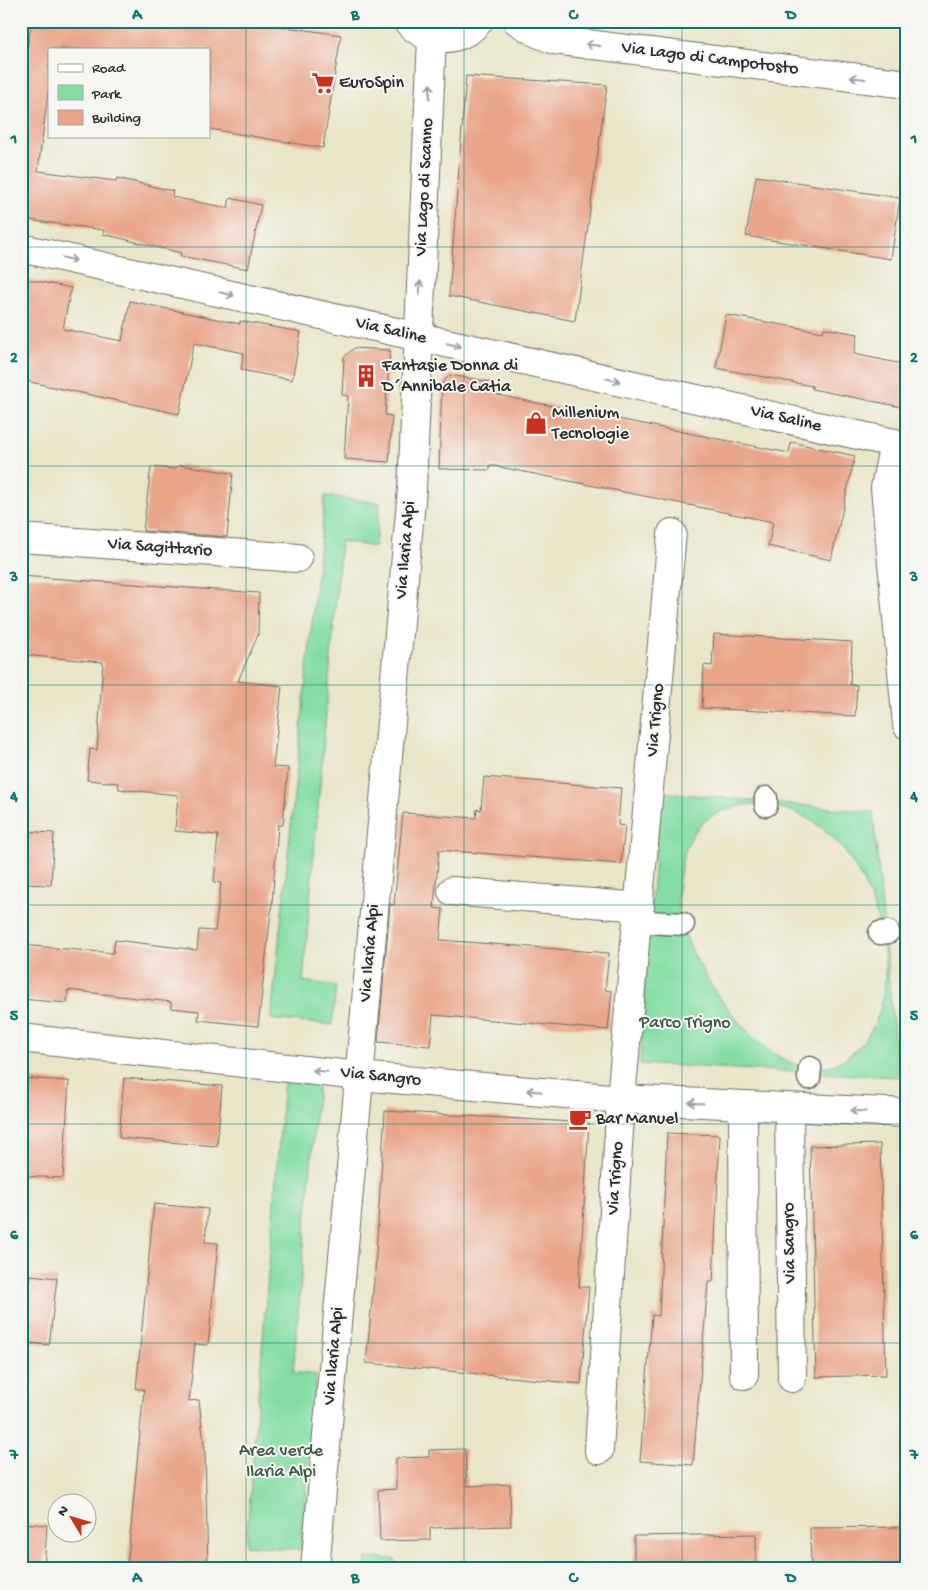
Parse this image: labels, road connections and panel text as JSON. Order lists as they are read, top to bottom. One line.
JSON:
{"streets":{"street":["Via Lago di Campotosto","Via Lago di Scanno","Via Saline","Via Sagittario","Via Ilaria Alpi","Via Trigno","Via Sangro"]},"crossings":[["Via Lago di Scanno","Via Saline"],["Via Lago di Scanno","Via Ilaria Alpi"],["Via Saline","Via Ilaria Alpi"],["Via Ilaria Alpi","Via Sangro"],["Via Trigno","Via Sangro"]],"one_way":["Via Lago di Campotosto","Via Lago di Scanno","Via Saline","Via Sangro"],"parks":["Parco Trigno","Area verde Ilaria Alpi"],"places":{"supermarket":["EuroSpin"],"building":["Fantasie Donna di D´Annibale Catia"],"shop":["Millenium Tecnologie"],"cafe":["Bar Manuel"]},"legend":["Road","Park","Building"],"north":"top left","grid":{"columns":["A","B","C","D"],"rows":["1","2","3","4","5","6","7"]}}
